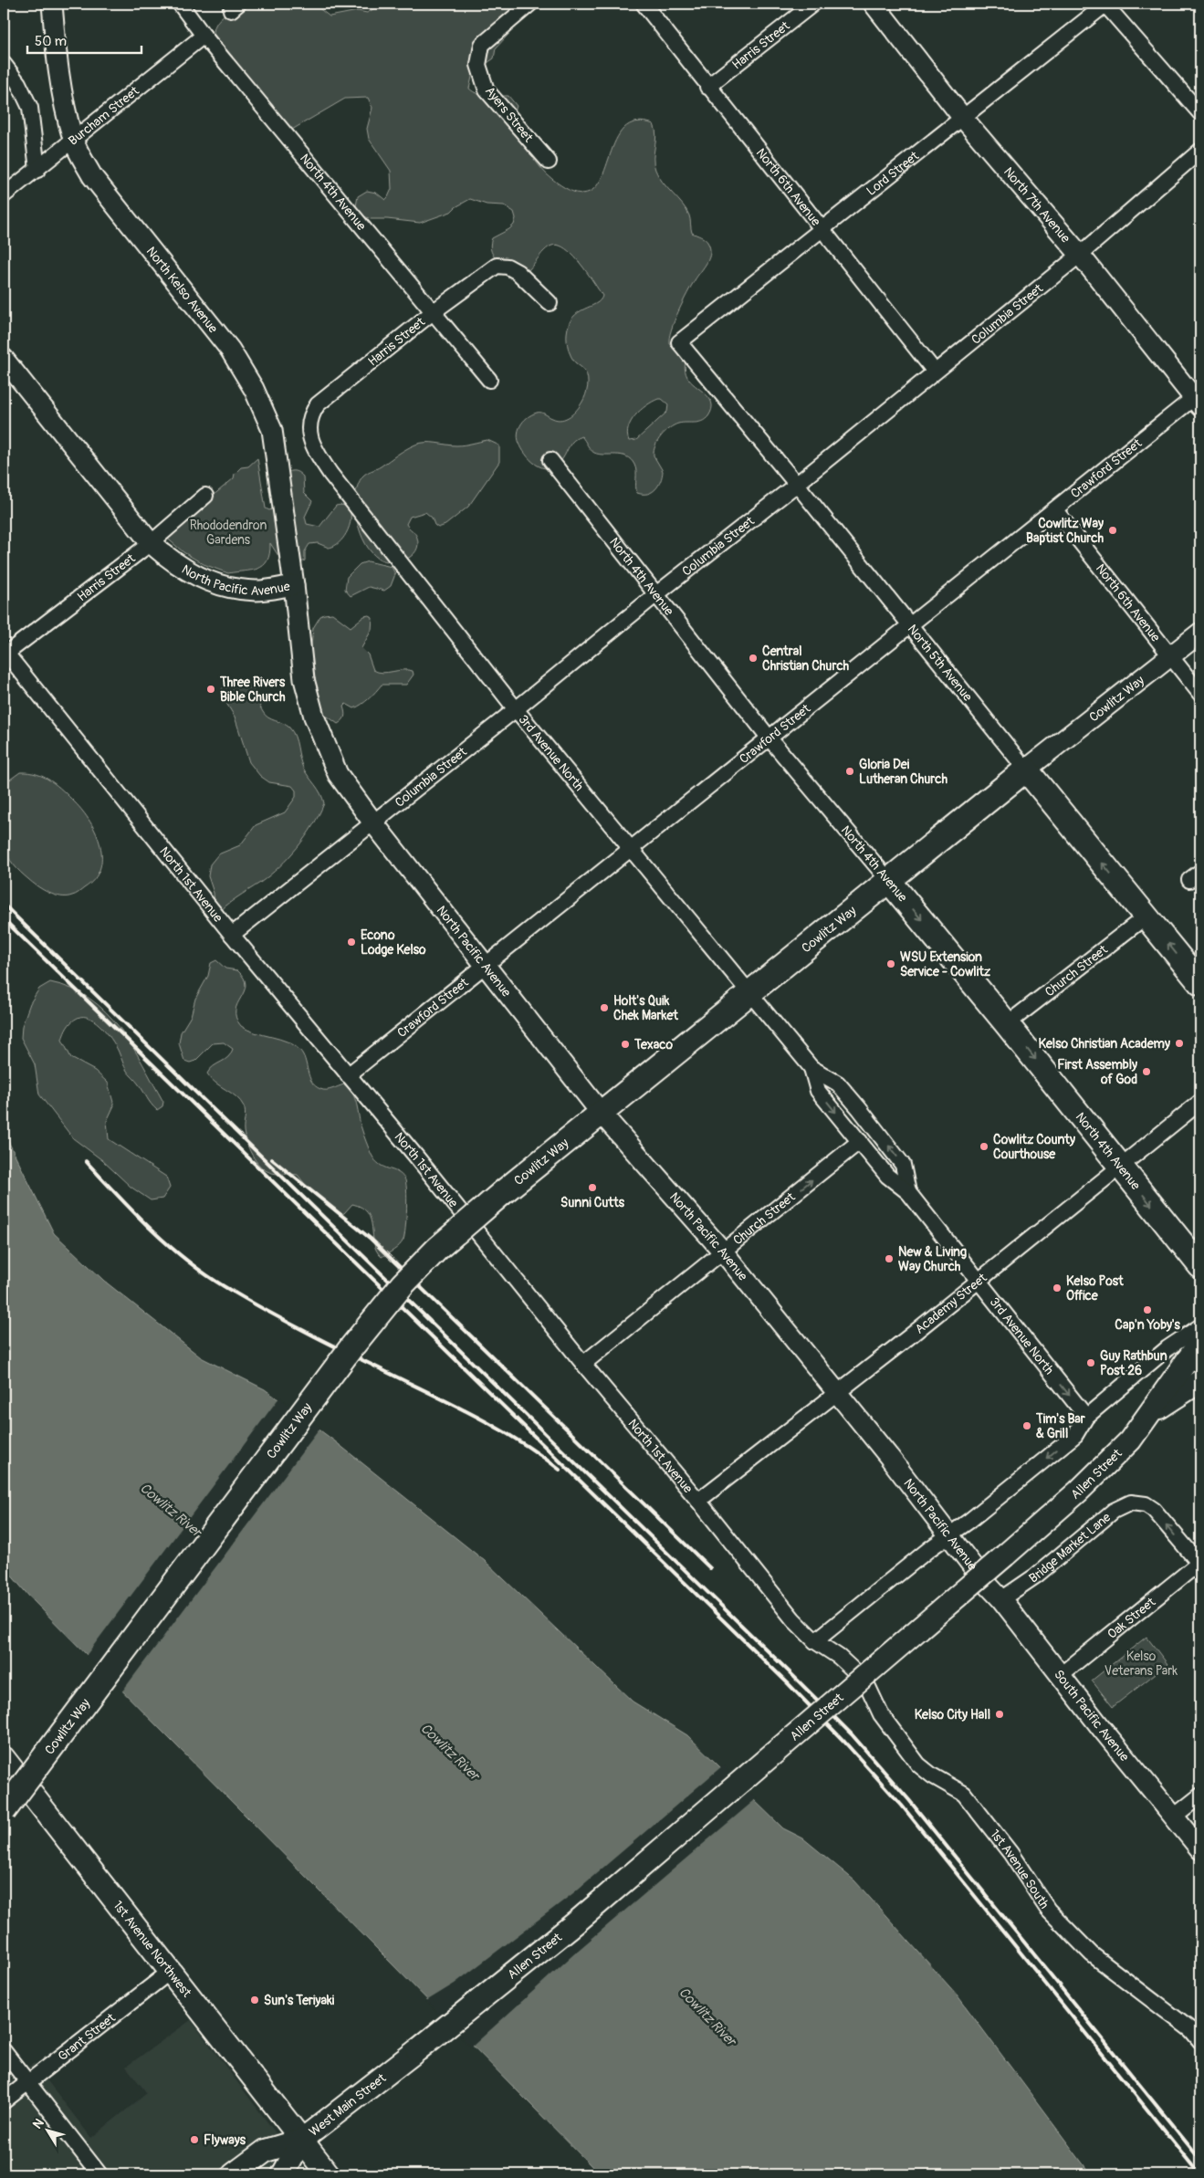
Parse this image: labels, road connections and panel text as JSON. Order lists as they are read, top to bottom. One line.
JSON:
{"streets":{"main road":["North 4th Avenue","North 5th Avenue","Cowlitz Way","Allen Street","1st Avenue Northwest","West Main Street"],"street":["Harris Street","Ayers Street","Burcham Street","Lord Street","North 6th Avenue","North 7th Avenue","North Kelso Avenue","Columbia Street","Crawford Street","North Pacific Avenue","3rd Avenue North","North 1st Avenue","Church Street","Academy Street","Bridge Market Lane","Oak Street","South Pacific Avenue","1st Avenue South","Grant Street"]},"crossings":[["Harris Street","North 6th Avenue"],["Harris Street","North 4th Avenue"],["Harris Street","North Pacific Avenue"],["Harris Street","3rd Avenue North"],["Harris Street","North 1st Avenue"],["Burcham Street","North 4th Avenue"],["Burcham Street","North Kelso Avenue"],["Lord Street","North 6th Avenue"],["Lord Street","North 7th Avenue"],["Lord Street","North 5th Avenue"],["North 6th Avenue","Columbia Street"],["North 6th Avenue","Crawford Street"],["North 6th Avenue","Cowlitz Way"],["North 4th Avenue","Columbia Street"],["North 4th Avenue","Crawford Street"],["North 4th Avenue","Cowlitz Way"],["North 4th Avenue","Church Street"],["North 4th Avenue","Academy Street"],["North 7th Avenue","Columbia Street"],["North 7th Avenue","Crawford Street"],["North Kelso Avenue","North Pacific Avenue"],["Columbia Street","North Pacific Avenue"],["Columbia Street","North 5th Avenue"],["Columbia Street","3rd Avenue North"],["Columbia Street","North 1st Avenue"],["Crawford Street","North Pacific Avenue"],["Crawford Street","North 5th Avenue"],["Crawford Street","3rd Avenue North"],["Crawford Street","North 1st Avenue"],["North Pacific Avenue","Cowlitz Way"],["North Pacific Avenue","Church Street"],["North Pacific Avenue","Academy Street"],["North Pacific Avenue","South Pacific Avenue"],["North 5th Avenue","Cowlitz Way"],["North 5th Avenue","Church Street"],["Cowlitz Way","3rd Avenue North"],["3rd Avenue North","Church Street"],["3rd Avenue North","Academy Street"],["North 1st Avenue","Church Street"],["North 1st Avenue","Academy Street"],["North 1st Avenue","1st Avenue South"],["Allen Street","West Main Street"],["Bridge Market Lane","Oak Street"],["Bridge Market Lane","South Pacific Avenue"],["Oak Street","South Pacific Avenue"],["1st Avenue Northwest","Grant Street"],["1st Avenue Northwest","West Main Street"]],"water":["Cowlitz River"],"parks":["Rhododendron Gardens","Kelso Veterans Park"],"places":["Cowlitz Way Baptist Church","Central Christian Church","Three Rivers Bible Church","Gloria Dei Lutheran Church","Econo Lodge Kelso","WSU Extension Service - Cowlitz","Holt's Quik Chek Market","Kelso Christian Academy","Texaco","First Assembly of God","Cowlitz County Courthouse","Sunni Cutts","New & Living Way Church","Kelso Post Office","Cap'n Yoby's","Guy Rathbun Post 26","Tim's Bar & Grill","Kelso City Hall","Sun's Teriyaki","Flyways"],"scale_bar":"50 m","north":"top left"}
